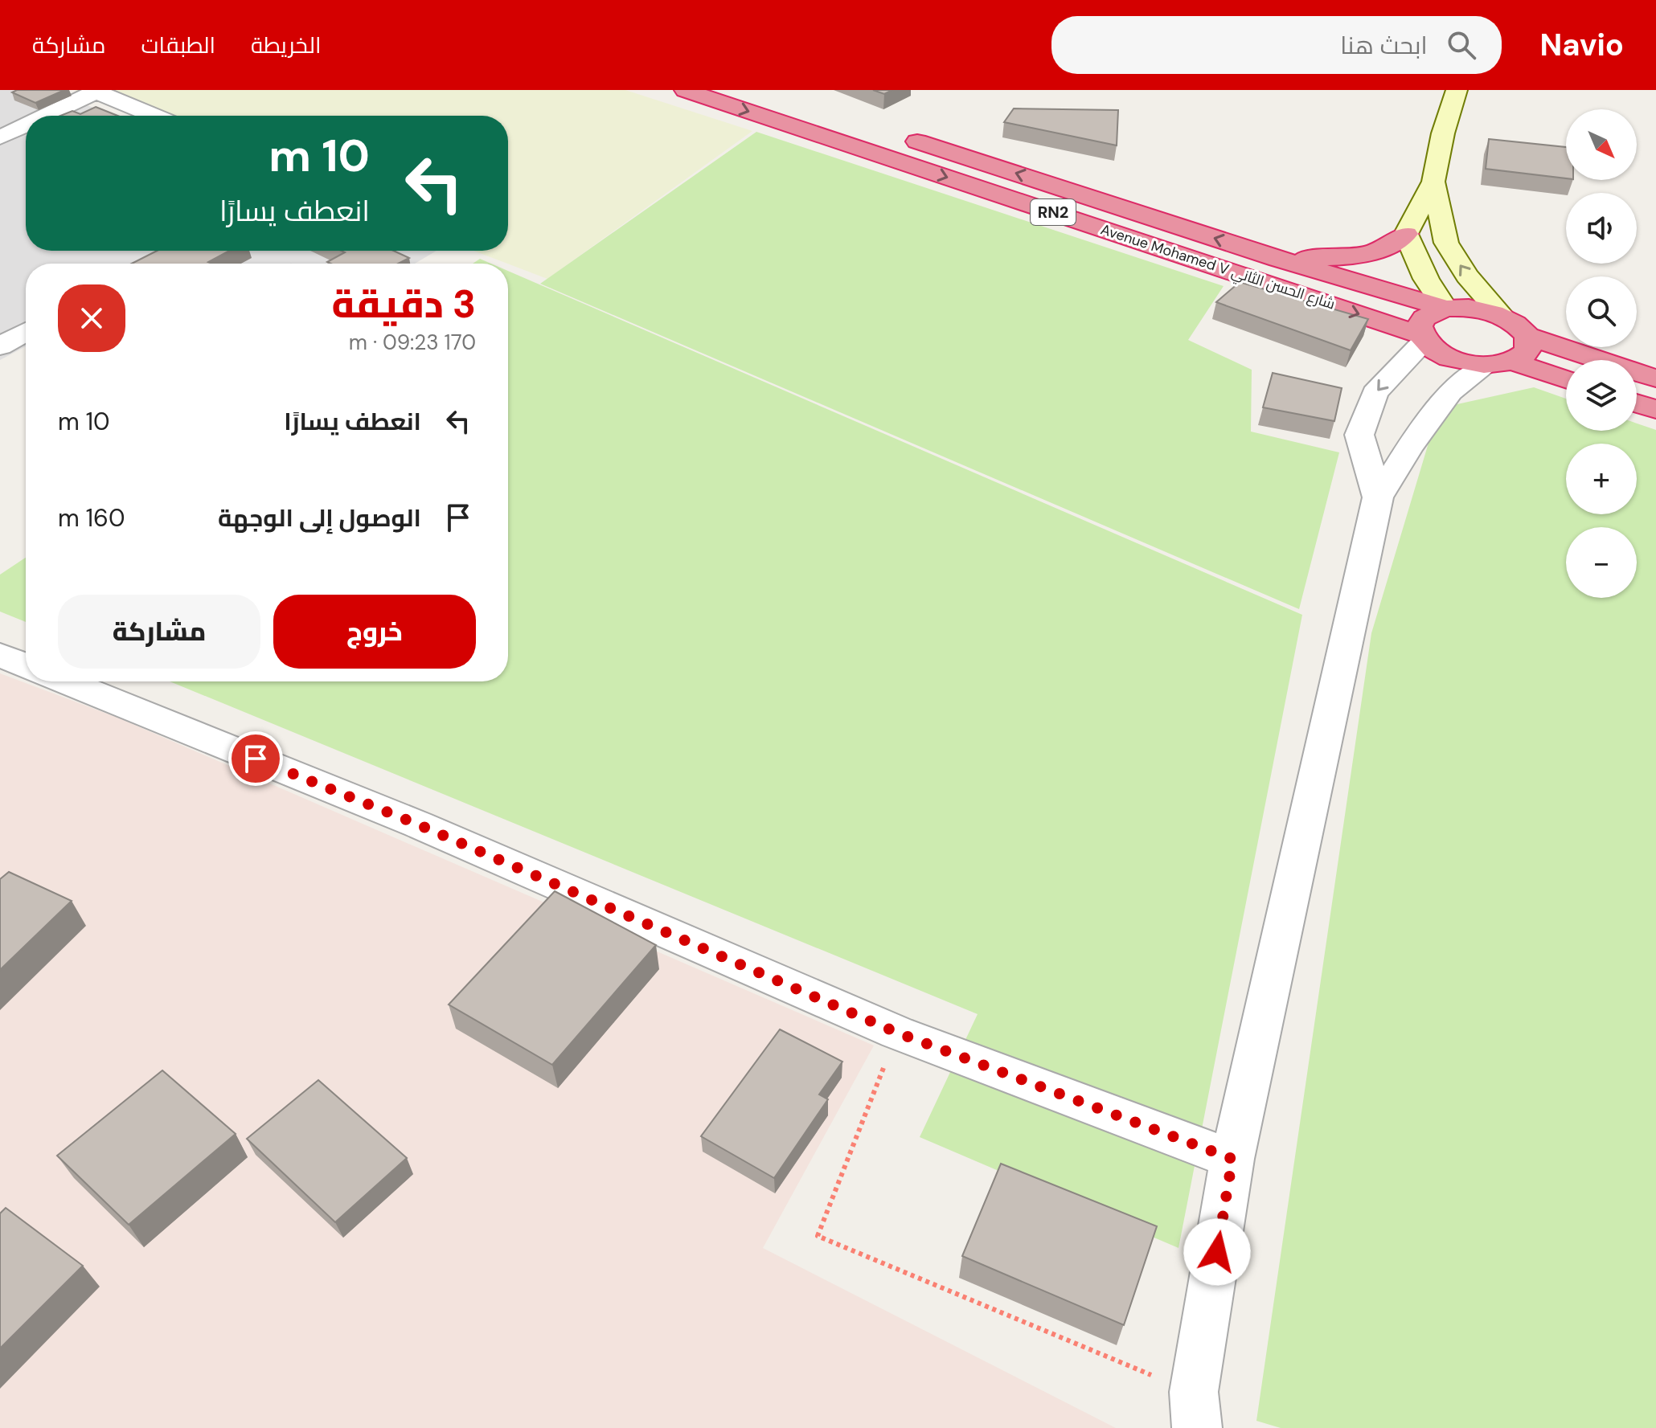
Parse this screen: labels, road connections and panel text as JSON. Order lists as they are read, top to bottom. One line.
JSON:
{"streets":{"highway":["RN2","Avenue Mohamed V شارع الحسن الثاني"]},"crossings":[["RN2","Avenue Mohamed V شارع الحسن الثاني"]],"north":"bottom right","page":{"header":"Navio","search":"ابحث هنا","nav":["الخريطة","الطبقات","مشاركة"],"map_buttons":["+","−"],"turn":["10 m","انعطف يسارًا"],"heading":["3 دقيقة","170 m · 09:23"],"list":[{"name":"انعطف يسارًا","value":"10 m"},{"name":"الوصول إلى الوجهة","value":"160 m"}],"buttons":["خروج","مشاركة"]}}
